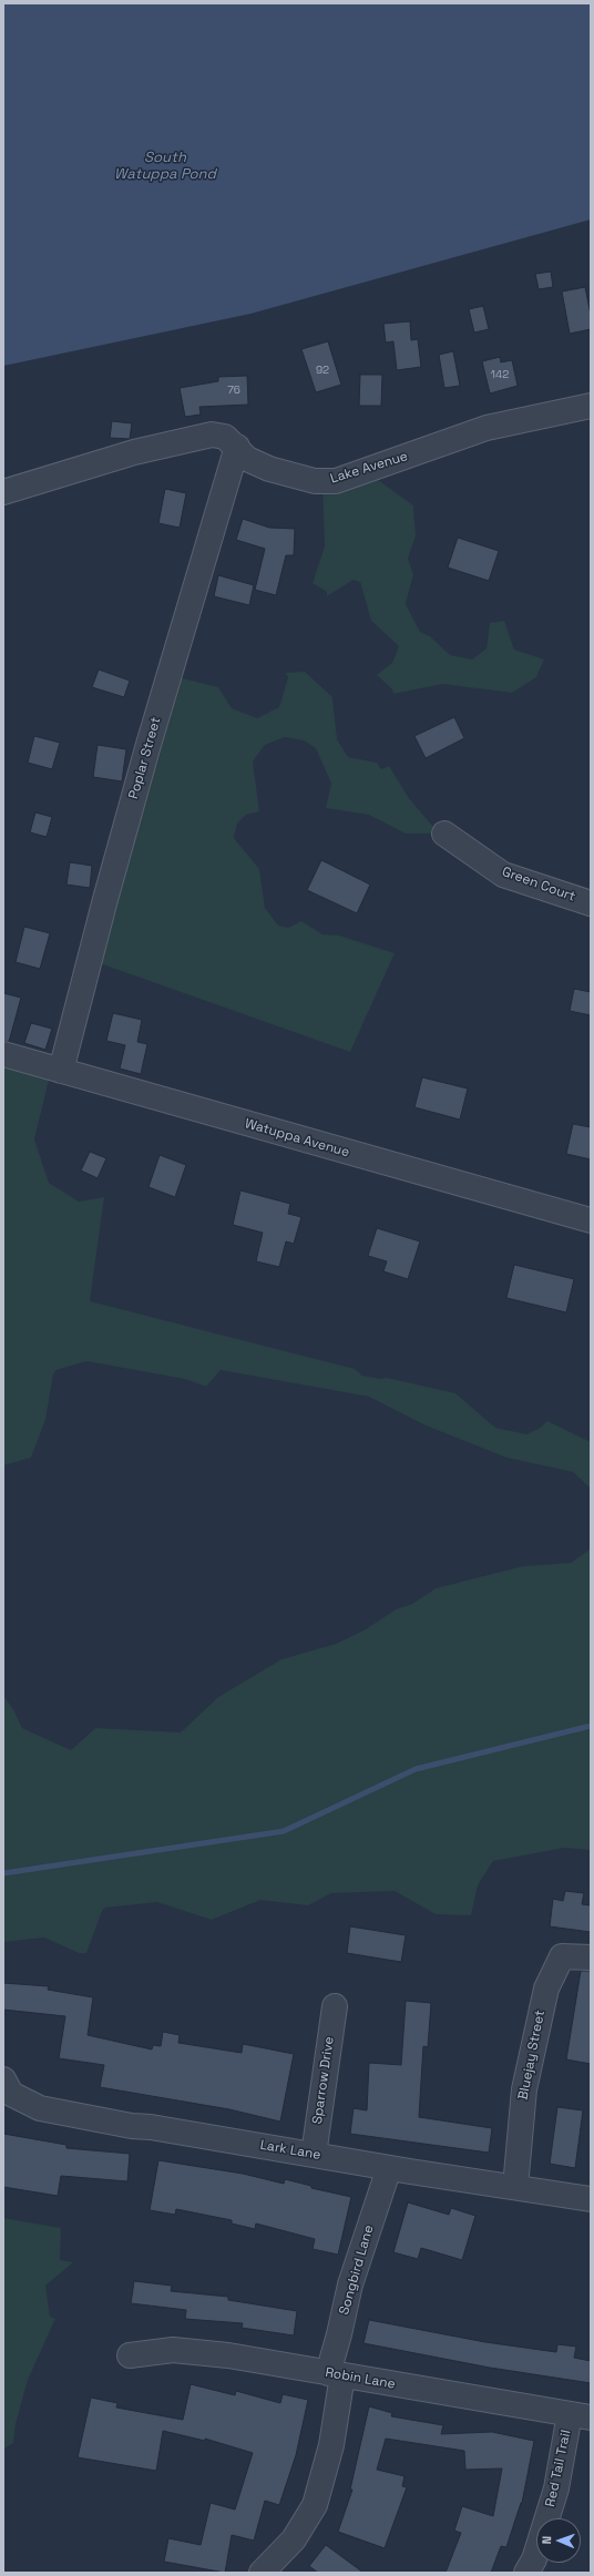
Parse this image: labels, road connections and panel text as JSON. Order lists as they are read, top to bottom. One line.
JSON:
{"streets":{"street":["Lake Avenue","Poplar Street","Green Court","Watuppa Avenue","Bluejay Street","Sparrow Drive","Lark Lane","Songbird Lane","Robin Lane","Red Tail Trail"]},"crossings":[["Lake Avenue","Poplar Street"],["Poplar Street","Watuppa Avenue"],["Bluejay Street","Lark Lane"],["Sparrow Drive","Lark Lane"],["Lark Lane","Songbird Lane"],["Songbird Lane","Robin Lane"],["Robin Lane","Red Tail Trail"]],"water":["South Watuppa Pond"],"house_numbers":["92","142","76"],"north":"left"}
